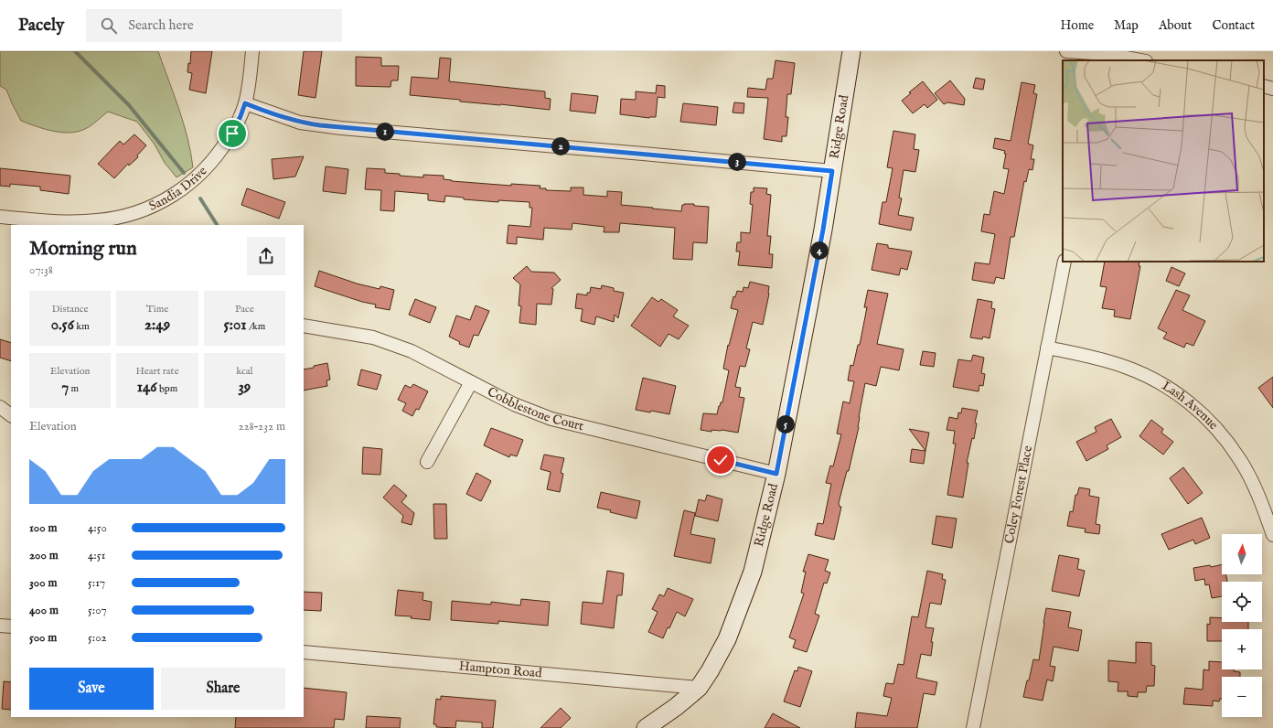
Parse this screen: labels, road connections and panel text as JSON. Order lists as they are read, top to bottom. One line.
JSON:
{"streets":{"street":["Ridge Road","Sandia Drive","Lash Avenue","Cobblestone Court","Coley Forest Place","Hampton Road"]},"crossings":[["Ridge Road","Cobblestone Court"],["Ridge Road","Hampton Road"],["Lash Avenue","Coley Forest Place"]],"north":"top","page":{"header":"Pacely","search":"Search here","nav":["Home","Map","About","Contact"],"pins":["1","2","3","4","5"],"heading":["Morning run","07:38"],"stats":[["Distance","0.56 km"],["Time","2:49"],["Pace","5:01 /km"],["Elevation","7 m"],["Heart rate","146 bpm"],["kcal","39"]],"chart":["Elevation","228–232 m"],"list":[{"name":"100 m","note":"4:50"},{"name":"200 m","note":"4:51"},{"name":"300 m","note":"5:17"},{"name":"400 m","note":"5:07"},{"name":"500 m","note":"5:02"}],"map_buttons":["+","−"],"buttons":["Save","Share"]}}
